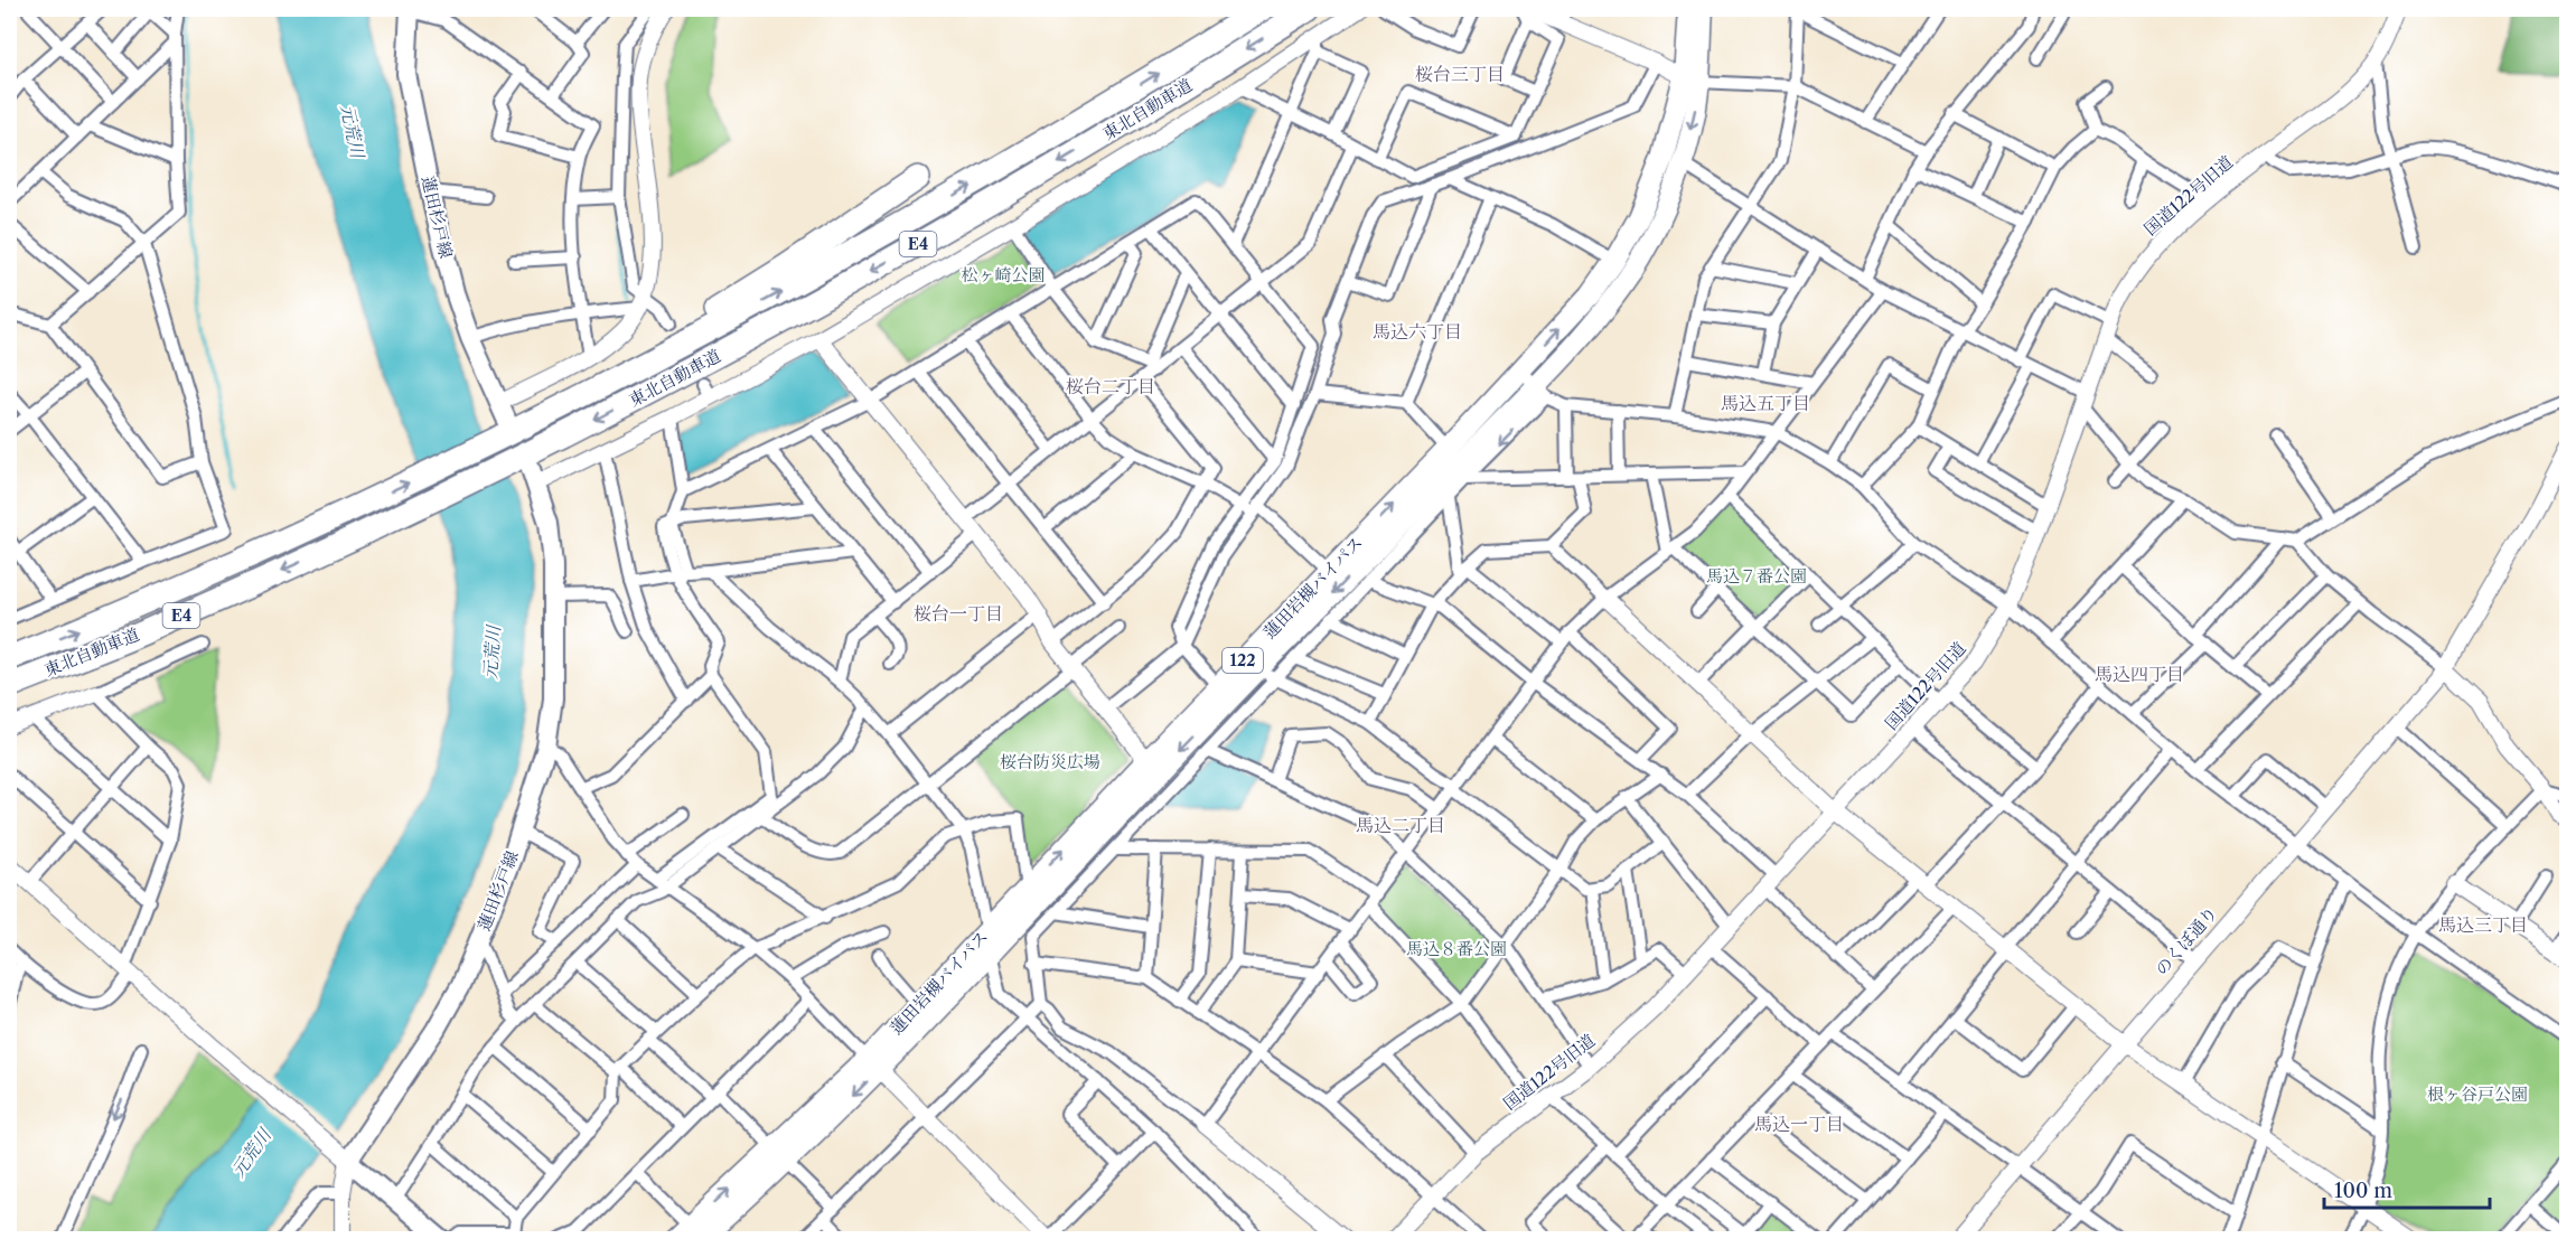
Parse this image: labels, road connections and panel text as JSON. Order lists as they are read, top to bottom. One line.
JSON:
{"streets":{"highway":["東北自動車道","E4","蓮田岩槻バイパス","122"],"main road":["蓮田杉戸線"],"street":["国道122号旧道","のくぼ通り"]},"crossings":[["東北自動車道","蓮田杉戸線"]],"districts":["桜台三丁目","馬込六丁目","桜台二丁目","馬込五丁目","桜台一丁目","馬込四丁目","馬込二丁目","馬込三丁目","馬込一丁目"],"water":["元荒川"],"parks":["松ヶ崎公園","馬込７番公園","桜台防災広場","馬込８番公園","根ヶ谷戸公園"],"scale_bar":"100 m"}
